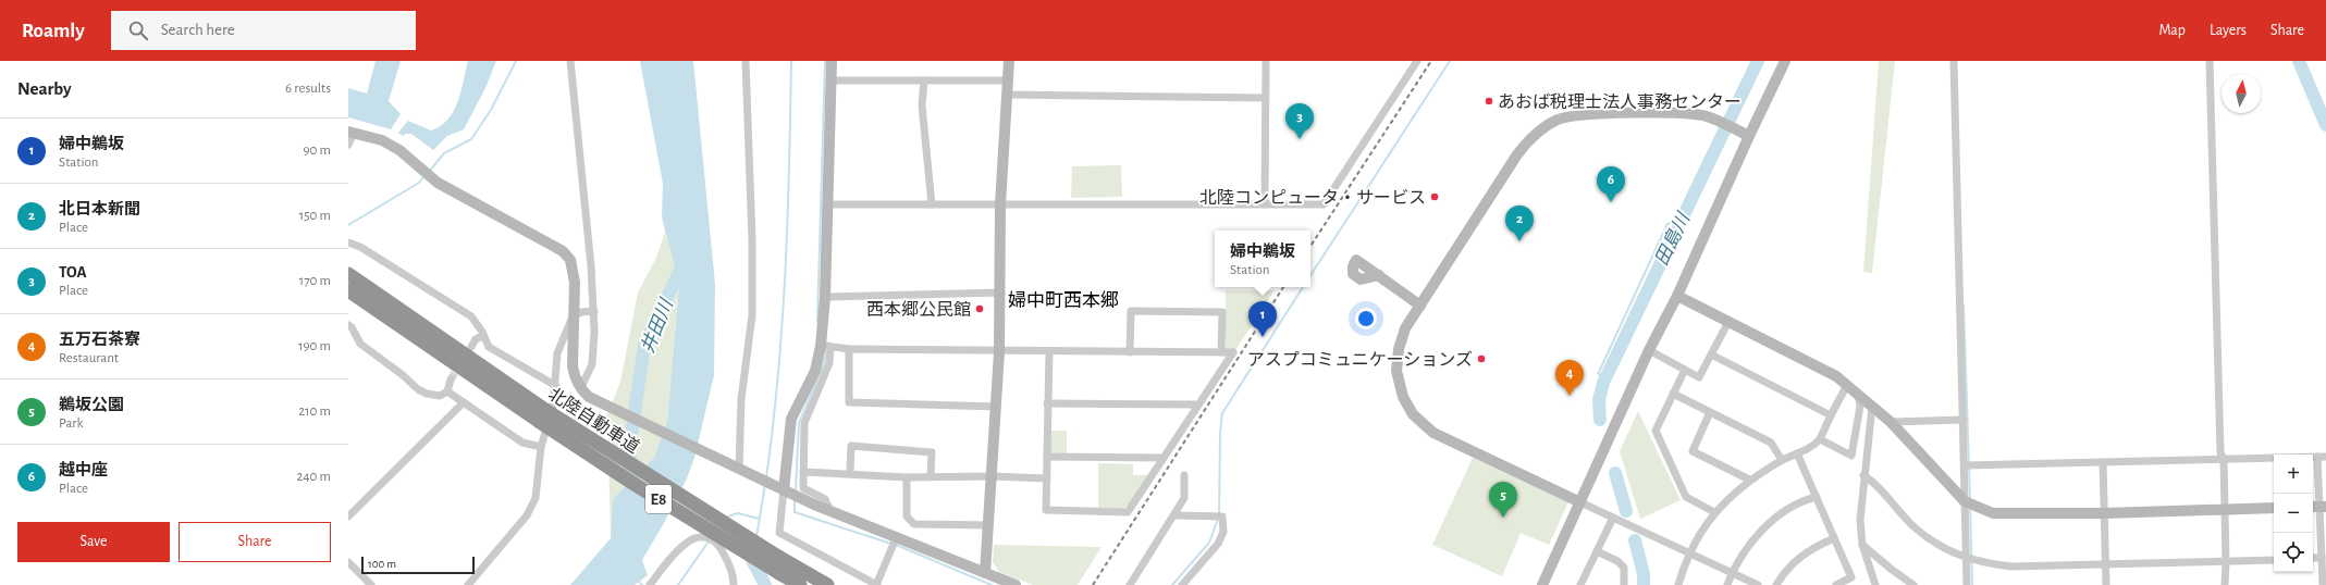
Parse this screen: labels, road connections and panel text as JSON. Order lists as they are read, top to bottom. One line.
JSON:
{"streets":{"highway":["北陸自動車道","E8"]},"districts":["婦中町西本郷"],"water":["田島川","井田川"],"places":["あおば税理士法人事務センター","北陸コンピュータ・サービス","西本郷公民館","アスプコミュニケーションズ"],"scale_bar":"100 m","north":"top","page":{"header":"Roamly","search":"Search here","nav":["Map","Layers","Share"],"heading":["Nearby","6 results"],"pins":["3","6","2","1","4","5"],"list":[{"mark":"1","name":"婦中鵜坂","note":"Station","value":"90 m"},{"mark":"2","name":"北日本新聞","note":"Place","value":"150 m"},{"mark":"3","name":"TOA","note":"Place","value":"170 m"},{"mark":"4","name":"五万石茶寮","note":"Restaurant","value":"190 m"},{"mark":"5","name":"鵜坂公園","note":"Park","value":"210 m"},{"mark":"6","name":"越中座","note":"Place","value":"240 m"}],"popup":["婦中鵜坂","Station"],"map_buttons":["+","−"],"buttons":["Save","Share"],"scale":"100 m"}}
